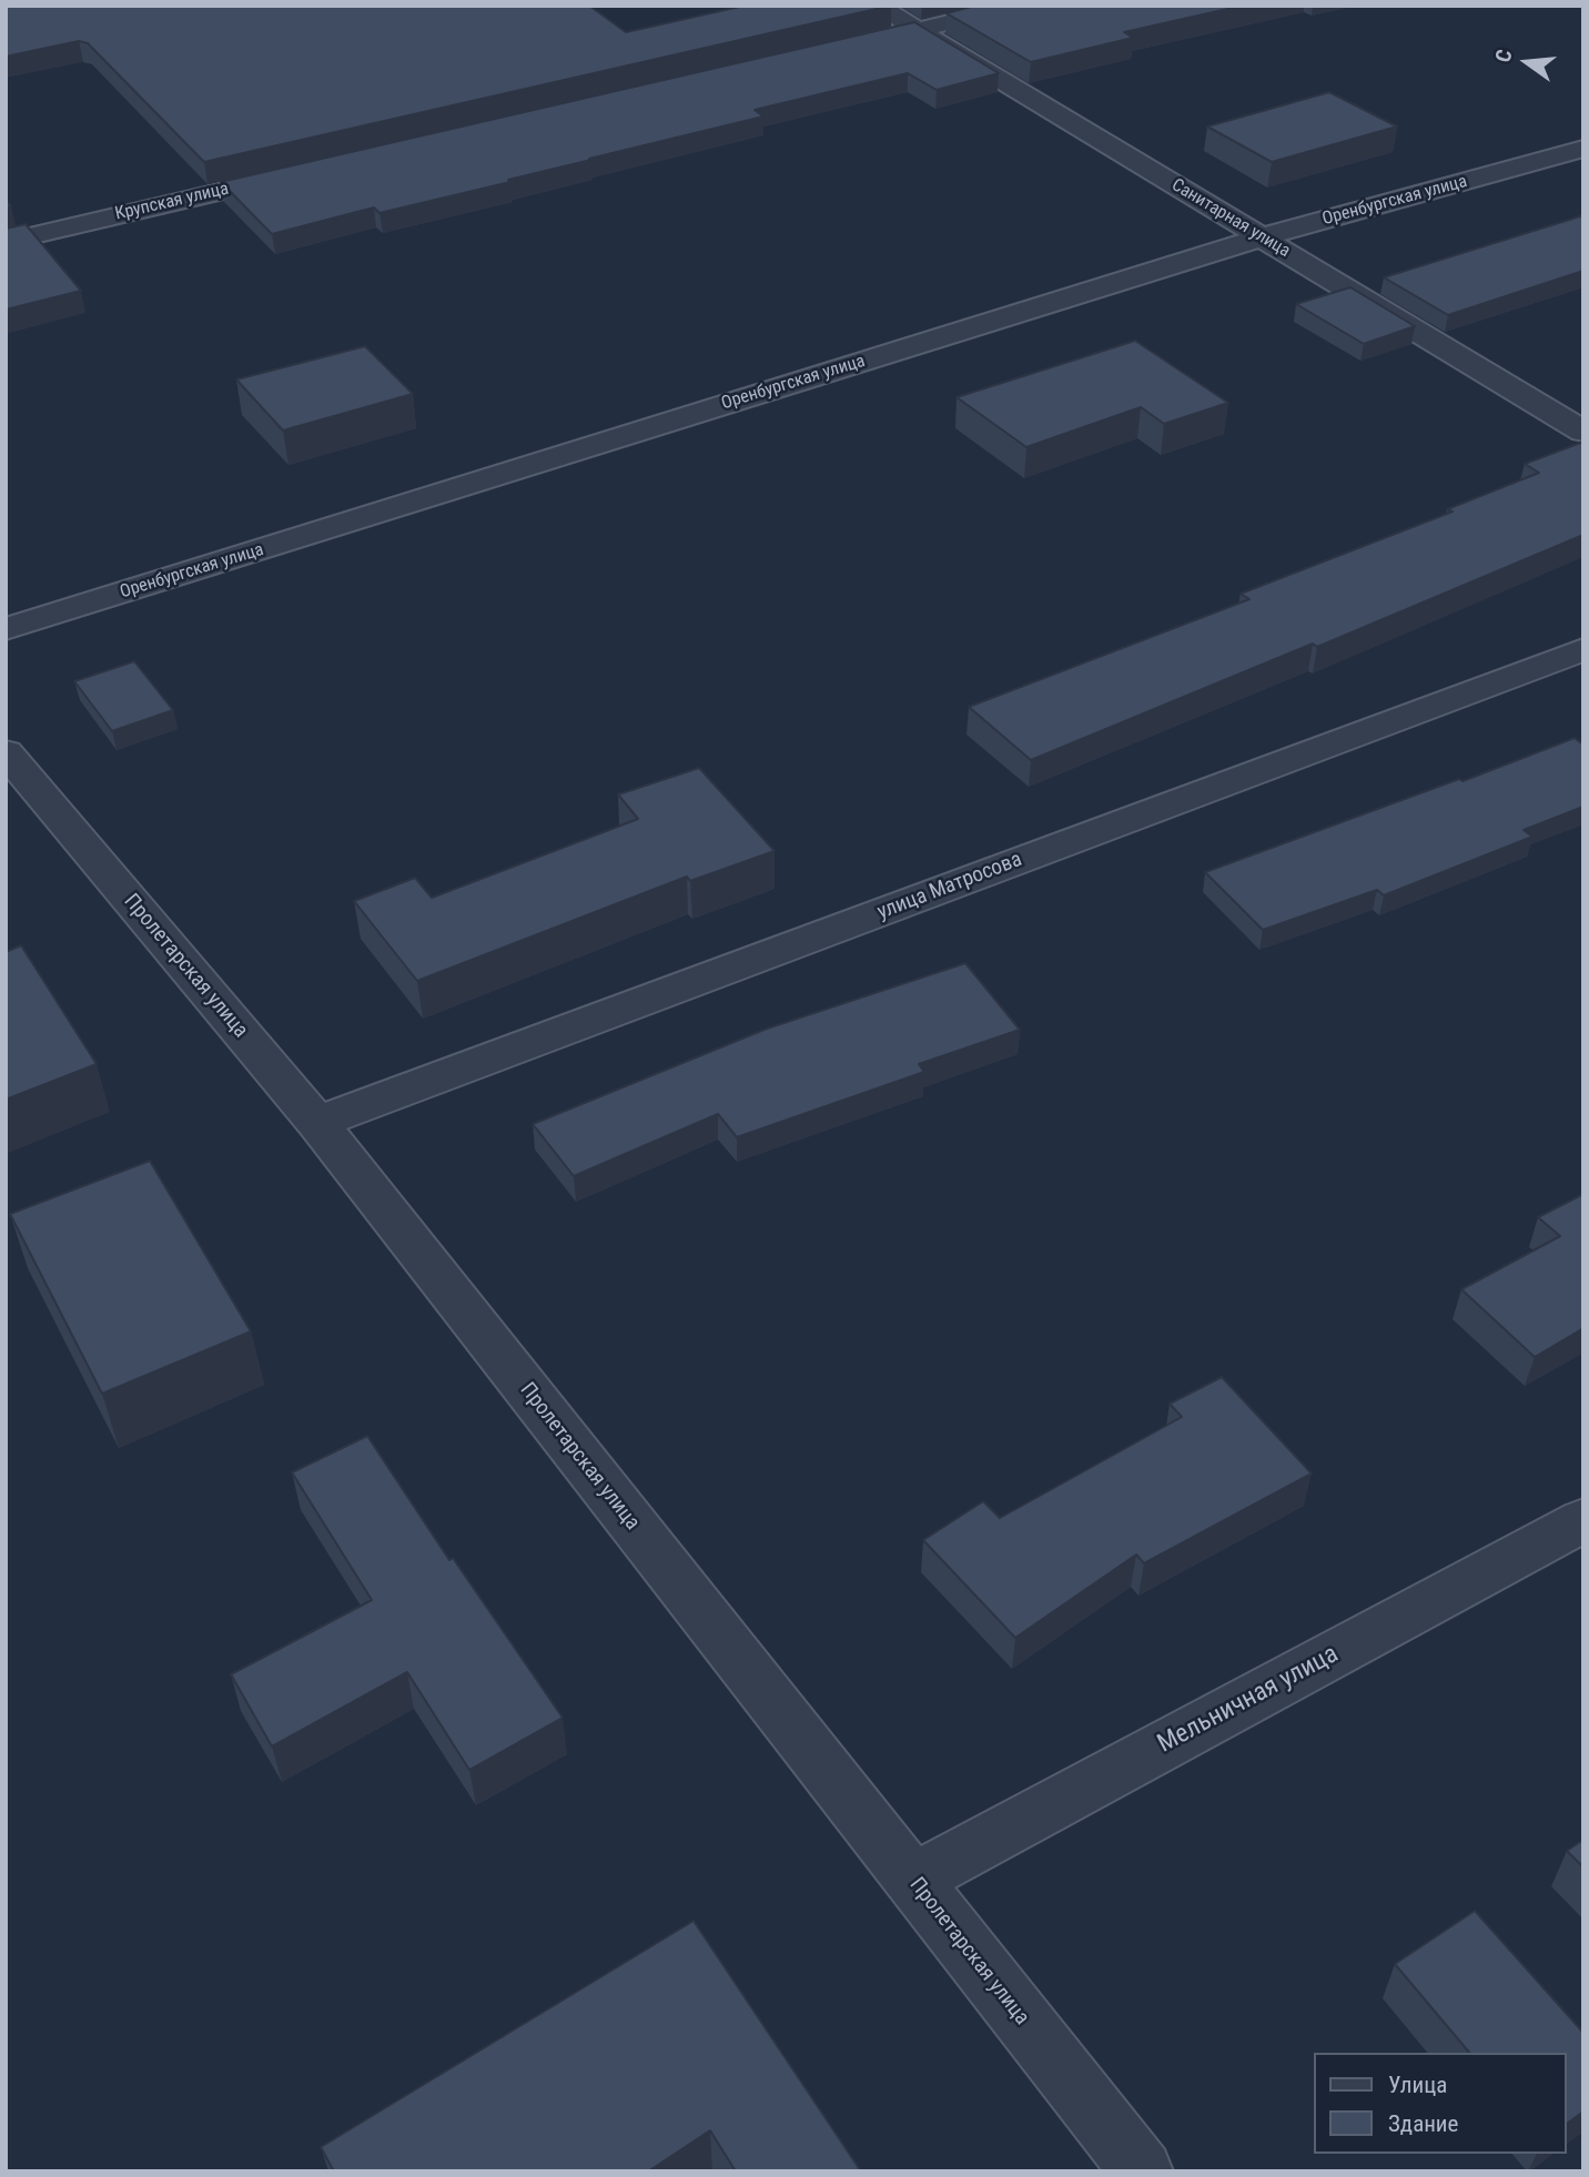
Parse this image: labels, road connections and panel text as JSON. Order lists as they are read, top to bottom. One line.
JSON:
{"streets":{"street":["Оренбургская улица","Крупская улица","Санитарная улица","улица Матросова","Пролетарская улица","Мельничная улица"]},"crossings":[["Оренбургская улица","Санитарная улица"],["улица Матросова","Пролетарская улица"],["Пролетарская улица","Мельничная улица"]],"legend":["Улица","Здание"],"north":"left"}
